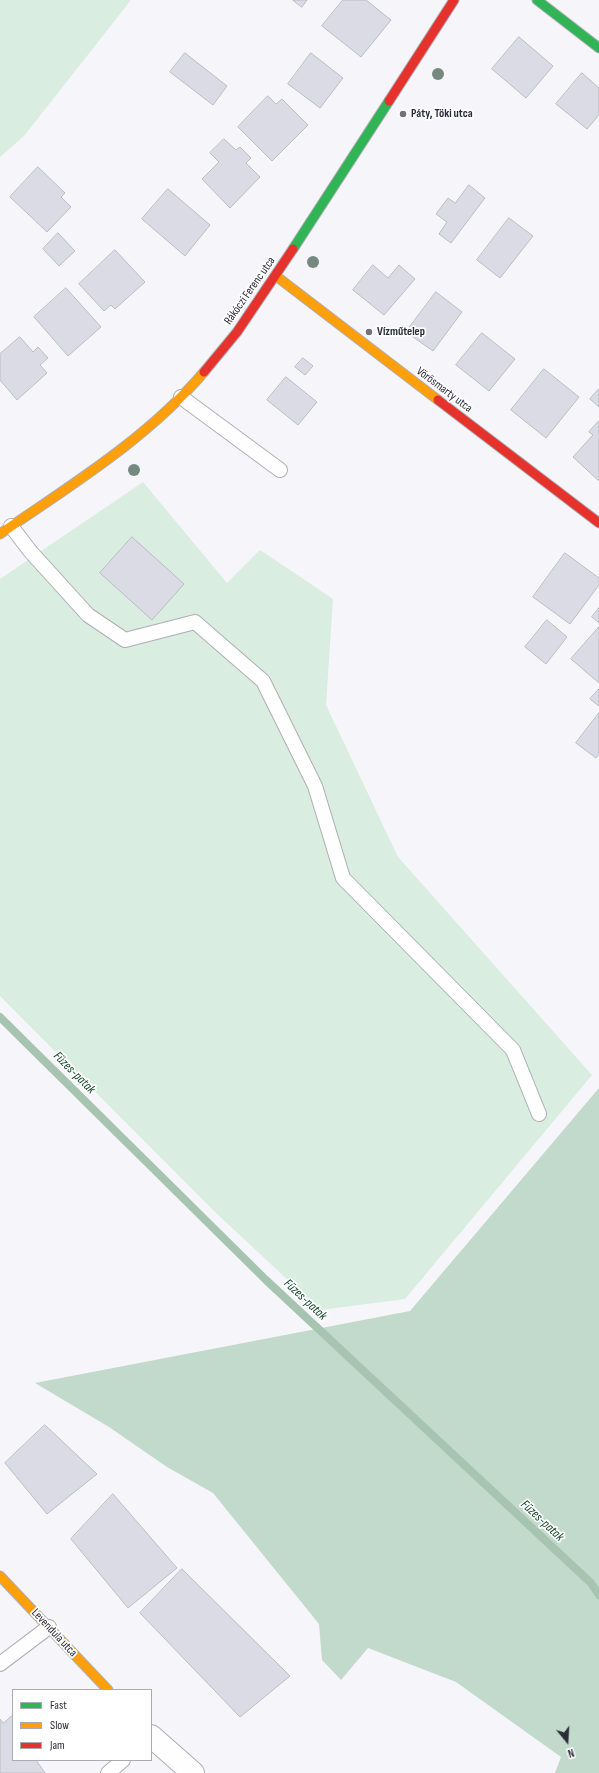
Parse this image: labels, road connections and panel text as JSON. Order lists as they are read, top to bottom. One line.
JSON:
{"streets":{"main road":["Rákóczi Ferenc utca","Vörösmarty utca","Levendula utca"]},"crossings":[["Rákóczi Ferenc utca","Vörösmarty utca"]],"water":["Füzes-patak"],"places":["Páty, Töki utca","Vízműtelep"],"legend":["Fast","Slow","Jam"],"north":"bottom"}
